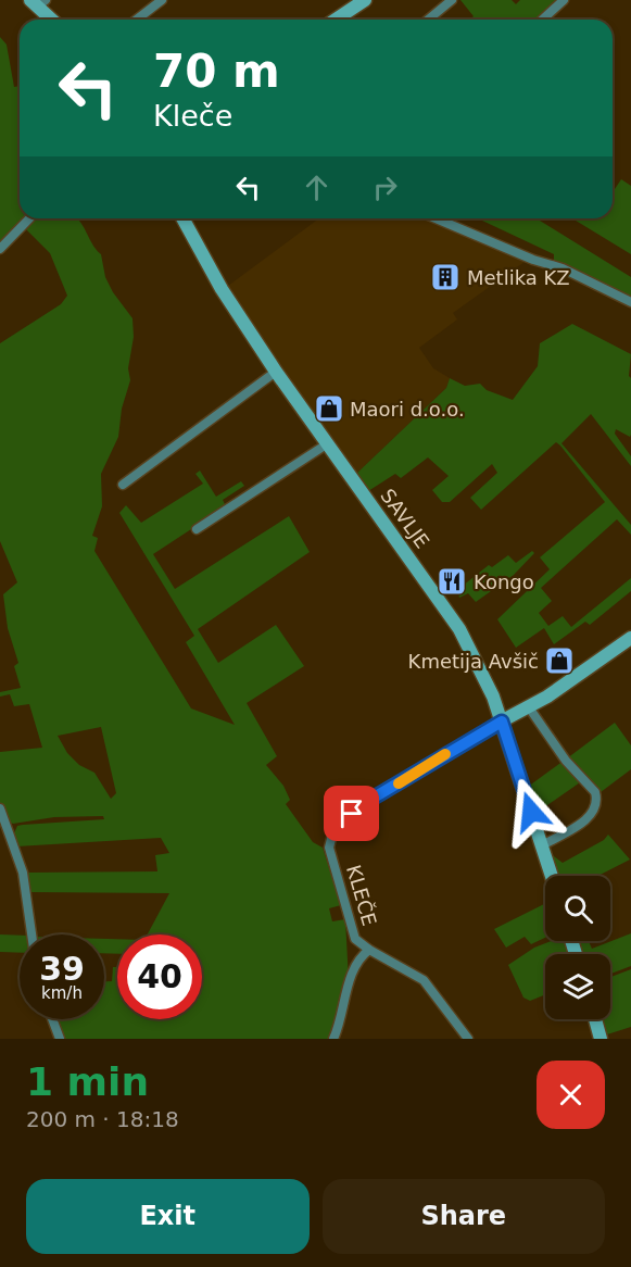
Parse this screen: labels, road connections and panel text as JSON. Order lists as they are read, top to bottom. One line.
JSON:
{"streets":{"street":["SAVLJE","KLEČE"]},"crossings":[["SAVLJE","KLEČE"]],"places":{"building":["Metlika KZ"],"shop":["Maori d.o.o.","Kmetija Avšič"],"restaurant":["Kongo"]},"page":{"turn":["70 m","Kleče"],"speed":"39 km/h","limit":"40","heading":["1 min","200 m · 18:18"],"buttons":["Exit","Share"]}}
